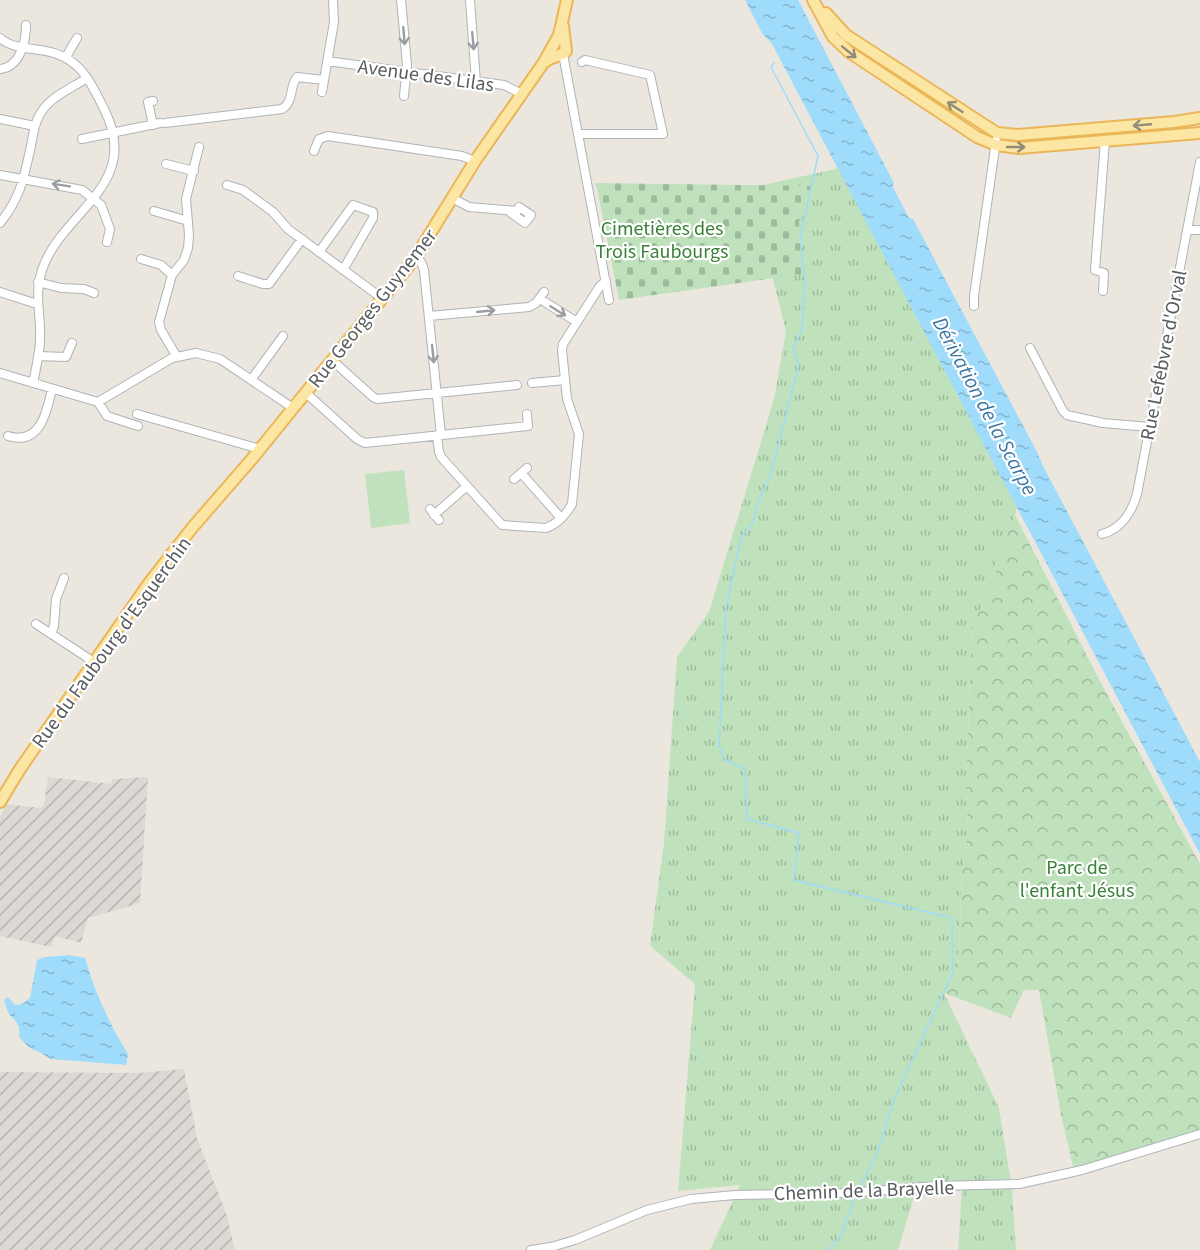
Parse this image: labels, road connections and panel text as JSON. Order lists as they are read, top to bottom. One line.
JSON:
{"streets":{"main road":["Rue Georges Guynemer","Rue du Faubourg d'Esquerchin"],"street":["Avenue des Lilas","Rue Lefebvre d'Orval","Chemin de la Brayelle"]},"crossings":[["Avenue des Lilas","Rue Georges Guynemer"],["Rue Georges Guynemer","Rue du Faubourg d'Esquerchin"]],"water":["Dérivation de la Scarpe"],"parks":["Cimetières des Trois Faubourgs","Parc de l'enfant Jésus"]}
